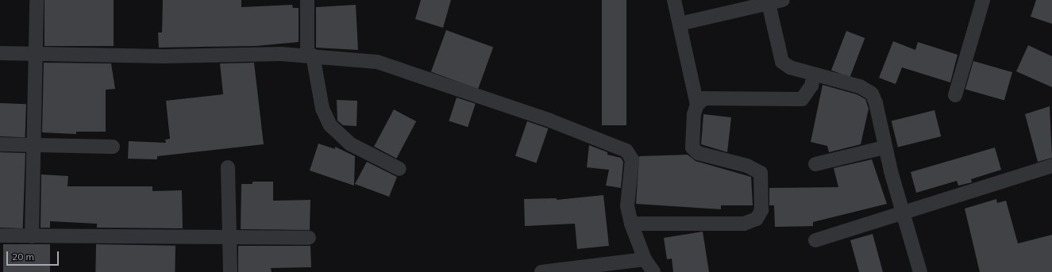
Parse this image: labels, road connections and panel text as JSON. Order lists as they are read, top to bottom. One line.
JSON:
{"scale_bar":"20 m"}
